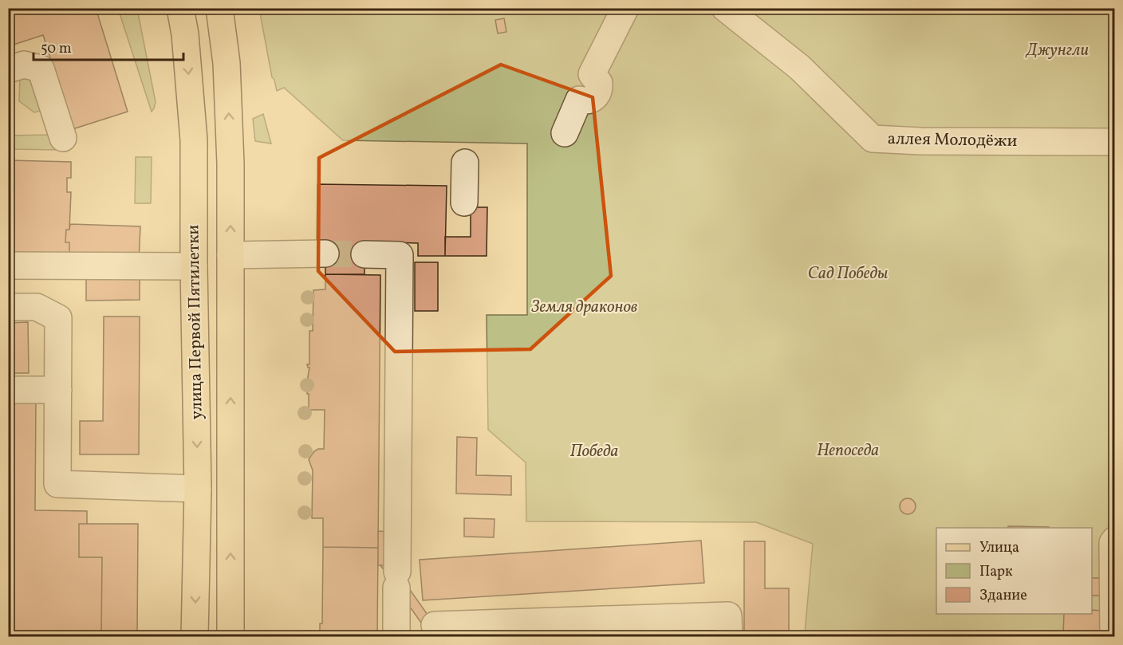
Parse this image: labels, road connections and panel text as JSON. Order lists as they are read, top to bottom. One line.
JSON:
{"streets":{"main road":["улица Первой Пятилетки"],"street":["аллея Молодёжи"]},"parks":["Джунгли","Сад Победы","Земля драконов","Непоседа","Победа"],"legend":["Улица","Парк","Здание"],"scale_bar":"50 m"}
